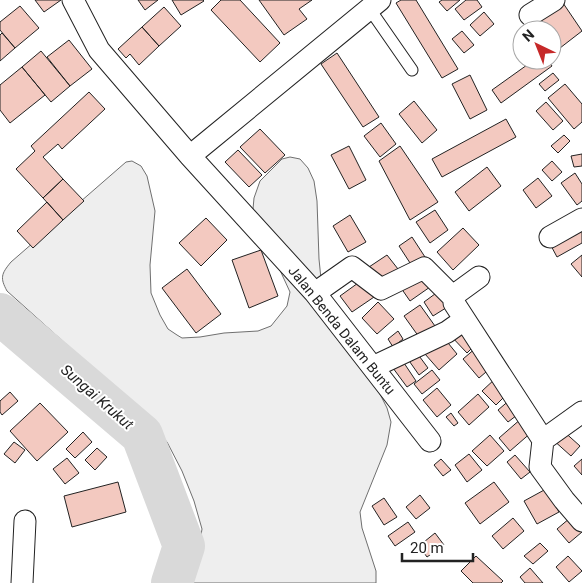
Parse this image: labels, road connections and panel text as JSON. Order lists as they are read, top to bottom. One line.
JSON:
{"streets":{"street":["Jalan Benda Dalam Buntu"]},"water":["Sungai Krukut"],"scale_bar":"20 m","north":"top left"}
